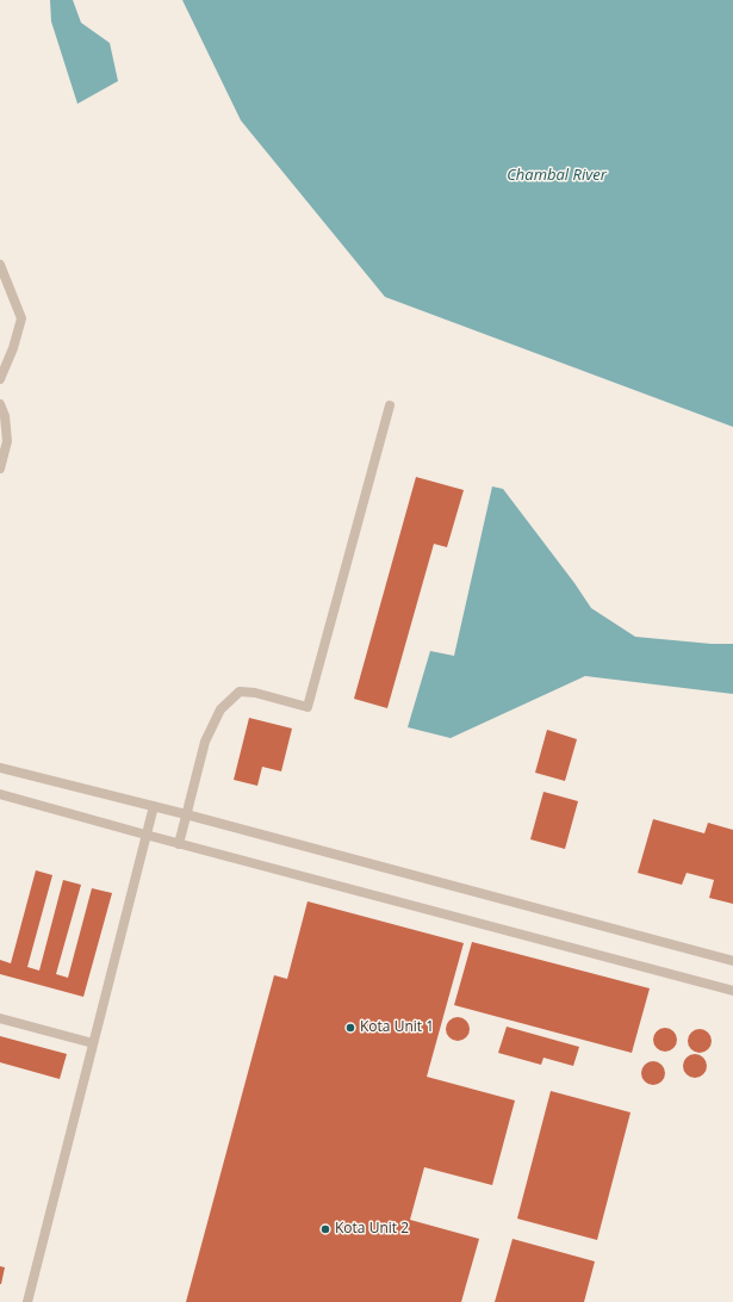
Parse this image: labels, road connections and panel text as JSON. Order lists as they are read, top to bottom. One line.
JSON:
{"water":["Chambal River"],"places":["Kota Unit 1","Kota Unit 2"]}
